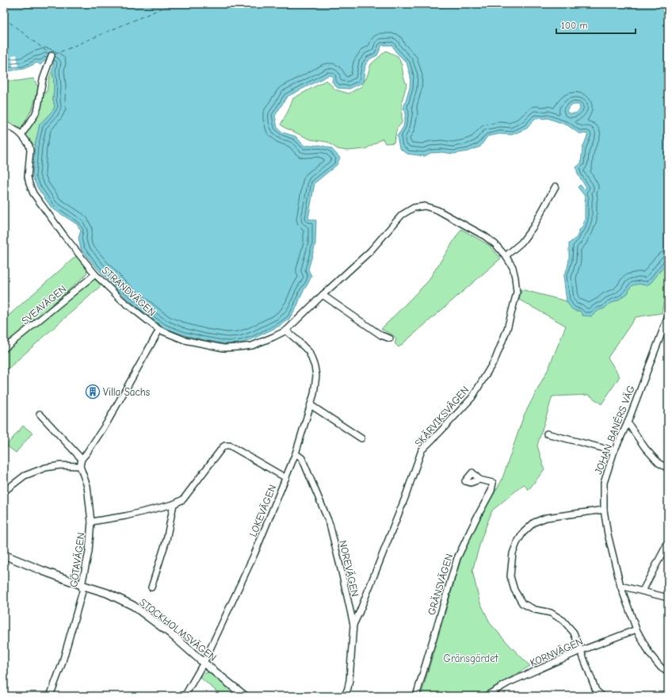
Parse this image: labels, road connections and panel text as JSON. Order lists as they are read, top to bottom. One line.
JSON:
{"streets":{"street":["STRANDVÄGEN","SVEAVÄGEN","SKÄRVIKSVÄGEN","JOHAN BANÉRS VÄG","LOKEVÄGEN","GÖTAVÄGEN","NOREVÄGEN","GRÄNSVÄGEN","STOCKHOLMSVÄGEN","KORNVÄGEN"]},"crossings":[["STRANDVÄGEN","SVEAVÄGEN"],["STRANDVÄGEN","SKÄRVIKSVÄGEN"],["STRANDVÄGEN","LOKEVÄGEN"],["SKÄRVIKSVÄGEN","LOKEVÄGEN"],["SKÄRVIKSVÄGEN","NOREVÄGEN"],["JOHAN BANÉRS VÄG","KORNVÄGEN"],["LOKEVÄGEN","NOREVÄGEN"],["LOKEVÄGEN","STOCKHOLMSVÄGEN"],["GÖTAVÄGEN","STOCKHOLMSVÄGEN"]],"parks":["Gränsgärdet"],"places":{"building":["Villa Sachs"]},"scale_bar":"100 m"}
